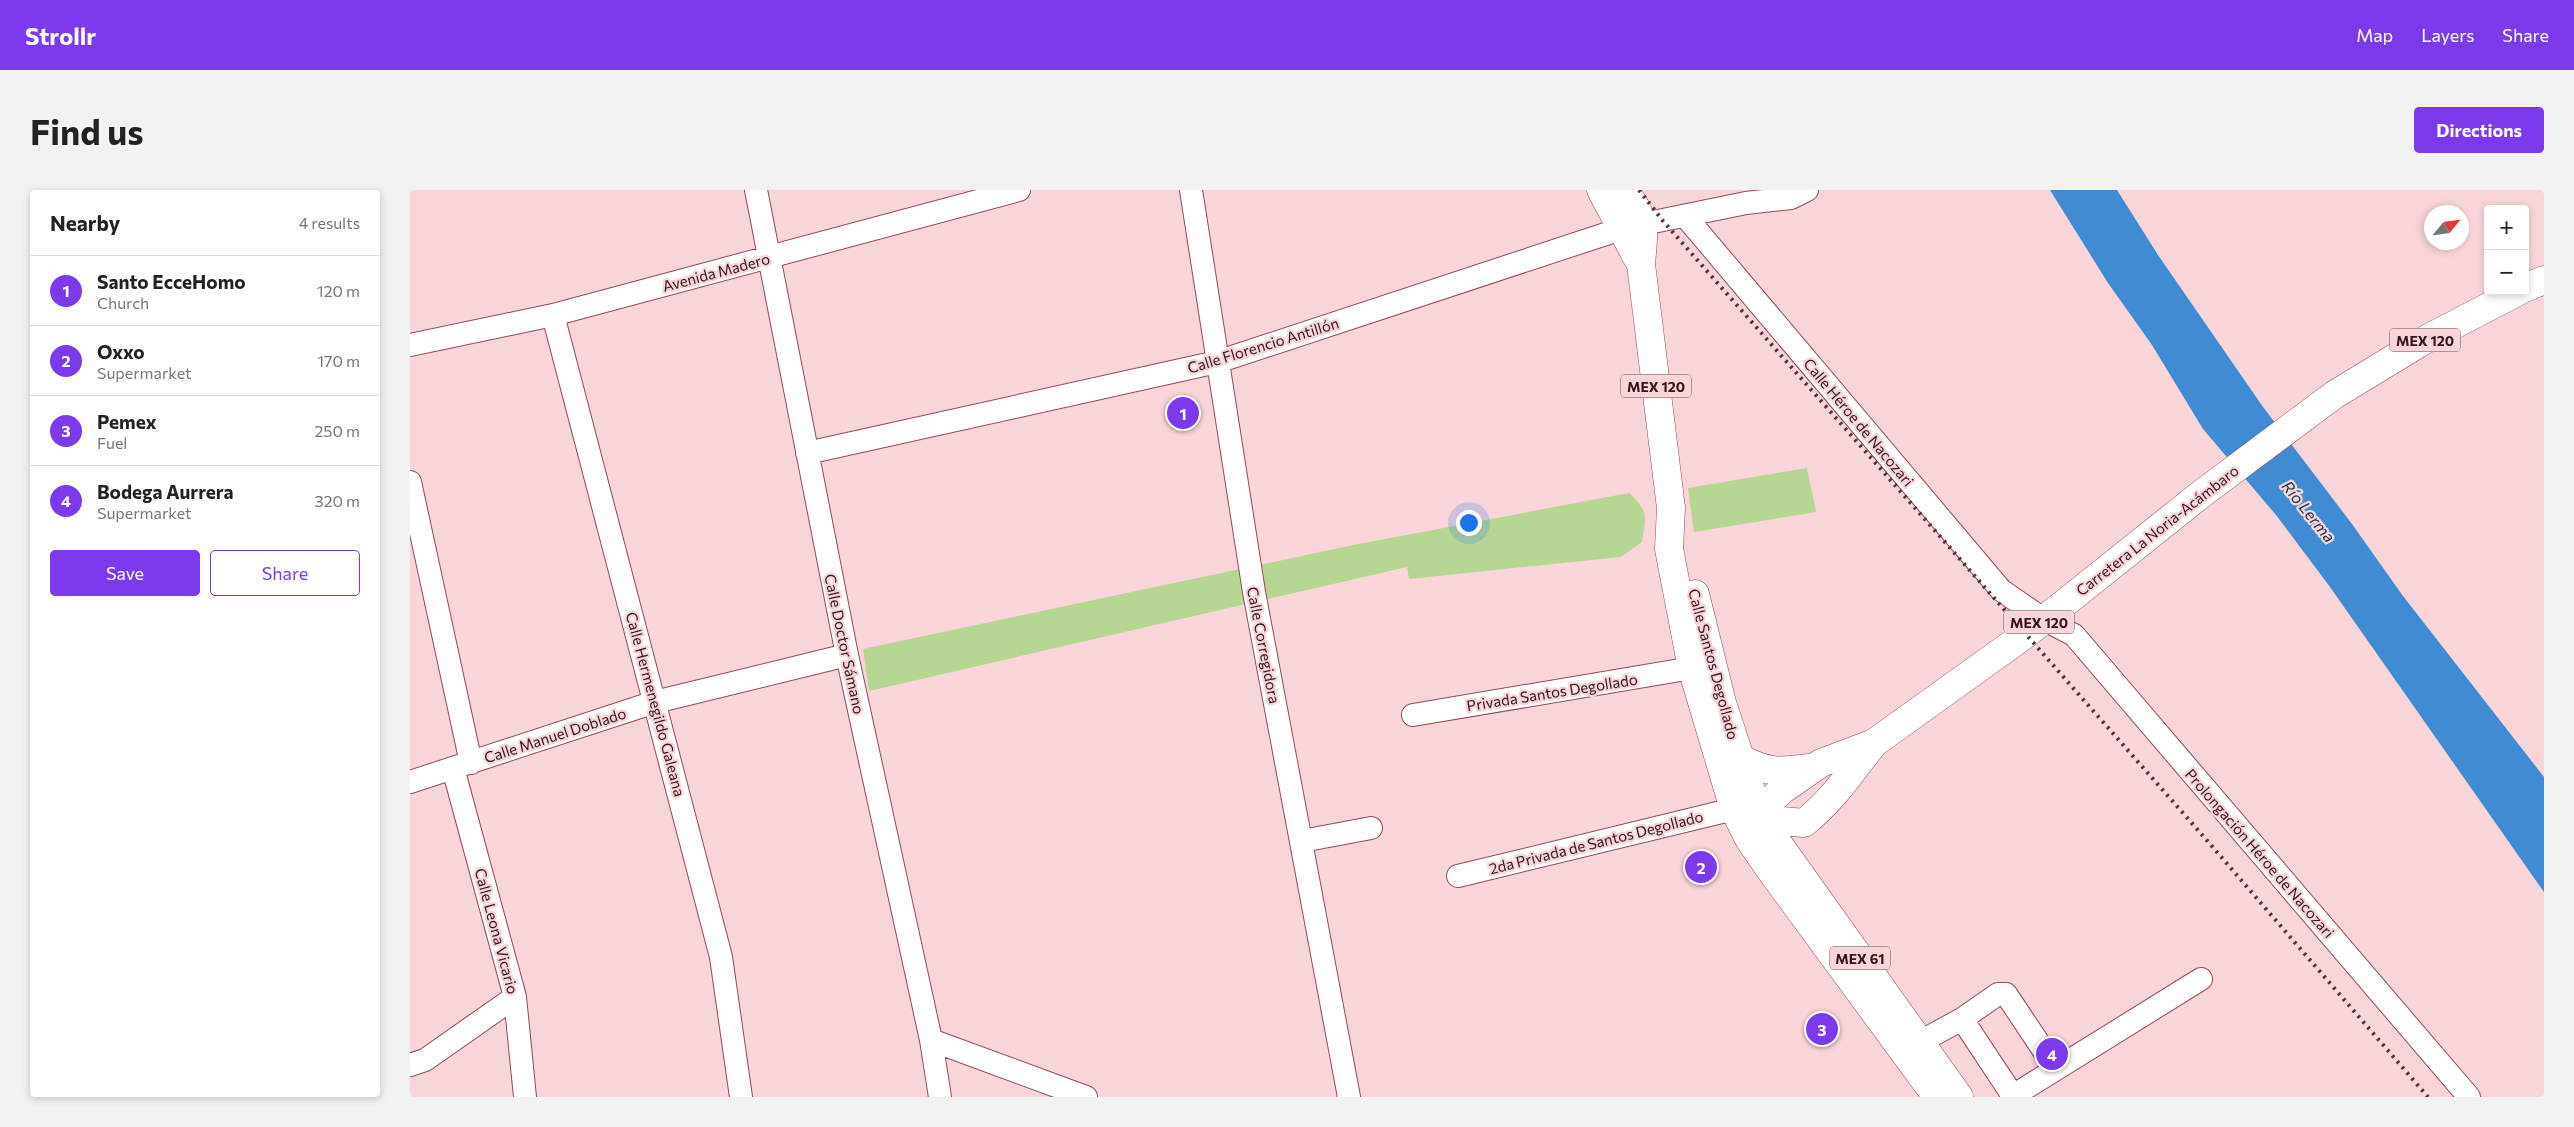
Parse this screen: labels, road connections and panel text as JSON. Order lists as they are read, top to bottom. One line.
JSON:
{"streets":{"main road":["MEX 120","Carretera La Noria-Acámbaro","Calle Santos Degollado","MEX 61"],"street":["Avenida Madero","Calle Florencio Antillón","Calle Héroe de Nacozari","Calle Doctor Sámano","Calle Corregidora","Privada Santos Degollado","Calle Hermenegildo Galeana","Calle Manuel Doblado","2da Privada de Santos Degollado","Prolongación Héroe de Nacozari","Calle Leona Vicario"]},"crossings":[["Avenida Madero","Calle Doctor Sámano"],["Avenida Madero","Calle Hermenegildo Galeana"],["MEX 120","Carretera La Noria-Acámbaro"],["MEX 120","Calle Santos Degollado"],["Calle Florencio Antillón","Calle Héroe de Nacozari"],["Calle Florencio Antillón","Calle Doctor Sámano"],["Calle Florencio Antillón","Calle Corregidora"],["Calle Florencio Antillón","Calle Santos Degollado"],["Calle Héroe de Nacozari","Carretera La Noria-Acámbaro"],["Calle Héroe de Nacozari","Prolongación Héroe de Nacozari"],["Carretera La Noria-Acámbaro","Calle Santos Degollado"],["Carretera La Noria-Acámbaro","2da Privada de Santos Degollado"],["Carretera La Noria-Acámbaro","Prolongación Héroe de Nacozari"],["Carretera La Noria-Acámbaro","MEX 61"],["Calle Doctor Sámano","Calle Manuel Doblado"],["Calle Santos Degollado","Privada Santos Degollado"],["Calle Santos Degollado","2da Privada de Santos Degollado"],["Calle Santos Degollado","MEX 61"],["Calle Hermenegildo Galeana","Calle Manuel Doblado"],["Calle Manuel Doblado","Calle Leona Vicario"],["2da Privada de Santos Degollado","MEX 61"]],"water":["Río Lerma"],"north":"top right","page":{"header":"Strollr","nav":["Map","Layers","Share"],"buttons":["Directions",["Save","Share"]],"title":"Find us","heading":["Nearby","4 results"],"map_buttons":["+","−"],"list":[{"mark":"1","name":"Santo EcceHomo","note":"Church","value":"120 m"},{"mark":"2","name":"Oxxo","note":"Supermarket","value":"170 m"},{"mark":"3","name":"Pemex","note":"Fuel","value":"250 m"},{"mark":"4","name":"Bodega Aurrera","note":"Supermarket","value":"320 m"}],"pins":["1","2","3","4"]}}
